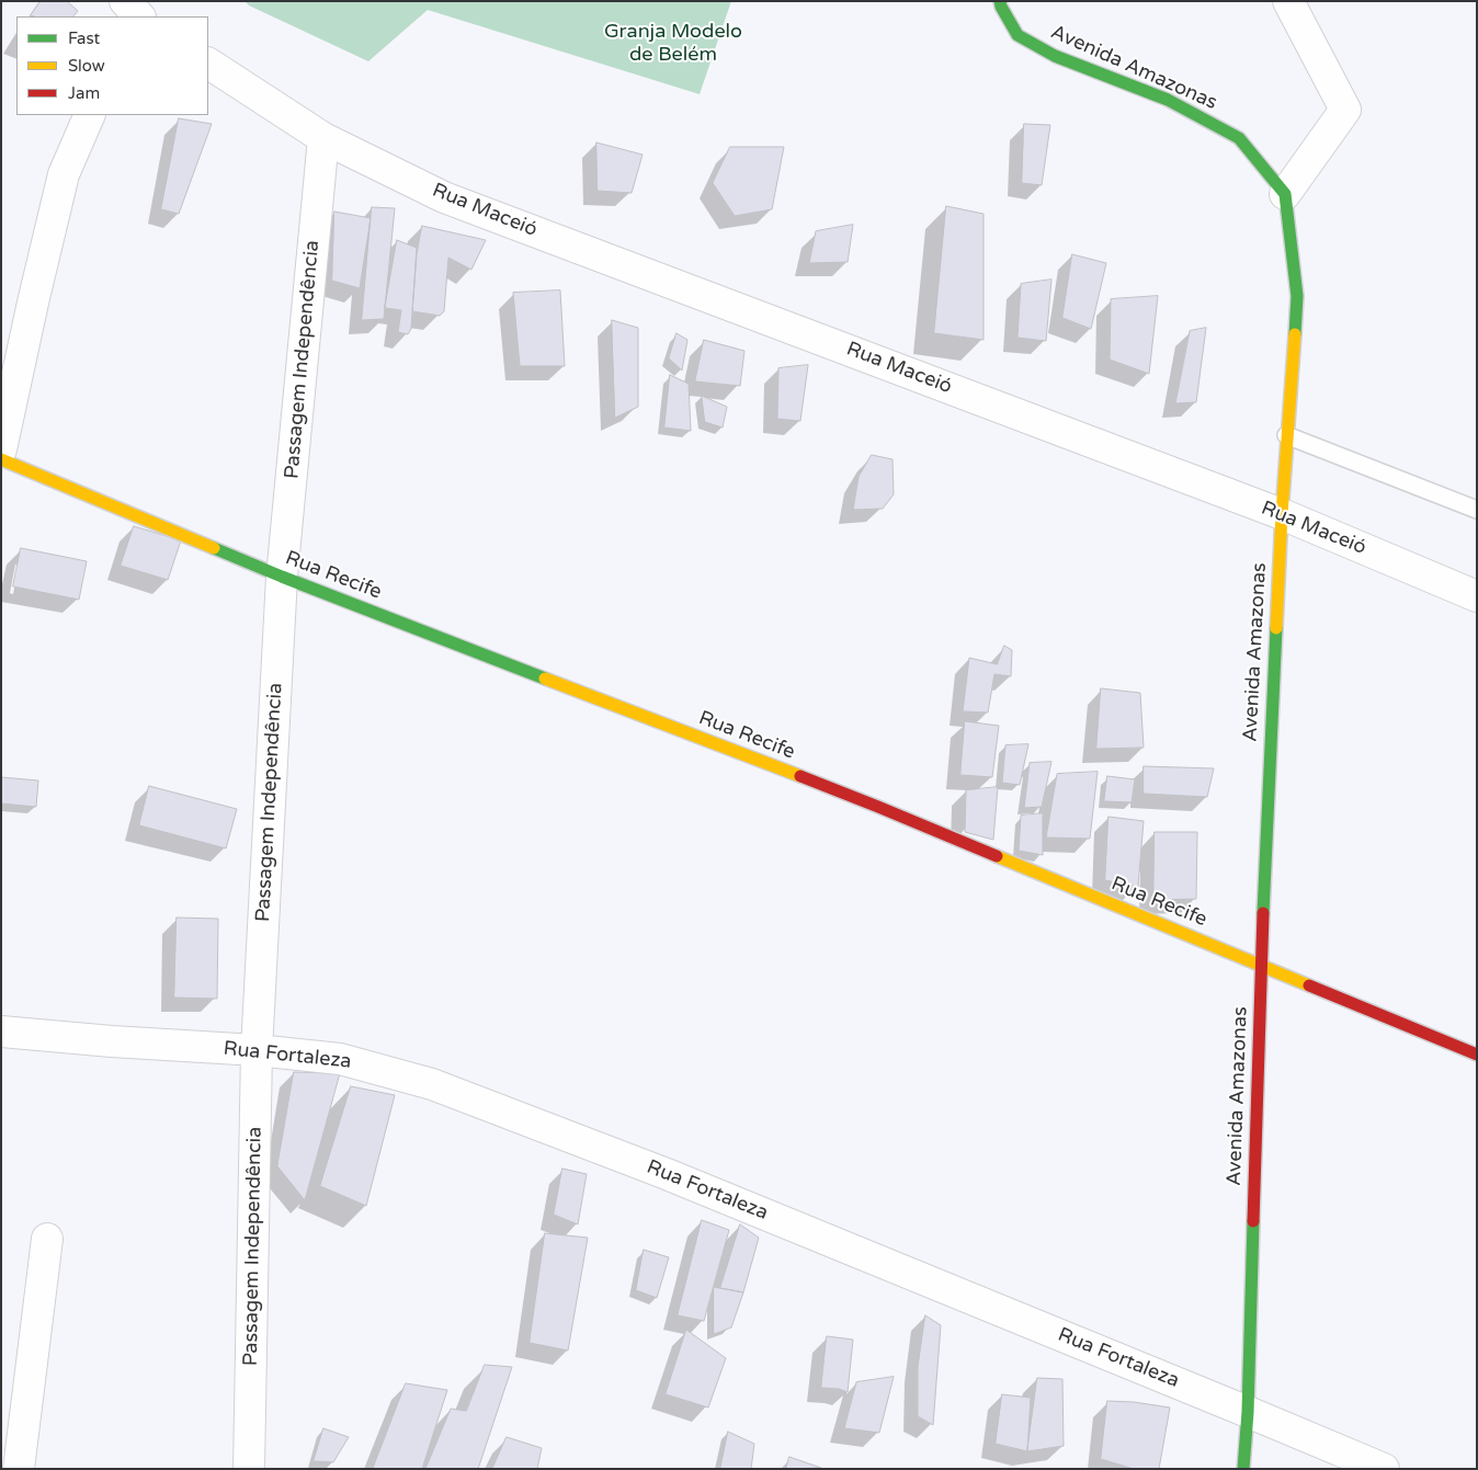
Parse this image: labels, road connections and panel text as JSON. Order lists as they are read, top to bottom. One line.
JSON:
{"streets":{"street":["Avenida Amazonas","Rua Maceió","Passagem Independência","Rua Recife","Rua Fortaleza"]},"crossings":[["Avenida Amazonas","Rua Maceió"],["Avenida Amazonas","Rua Recife"],["Avenida Amazonas","Rua Fortaleza"],["Rua Maceió","Passagem Independência"],["Passagem Independência","Rua Recife"],["Passagem Independência","Rua Fortaleza"]],"parks":["Granja Modelo de Belém"],"legend":["Fast","Slow","Jam"]}
